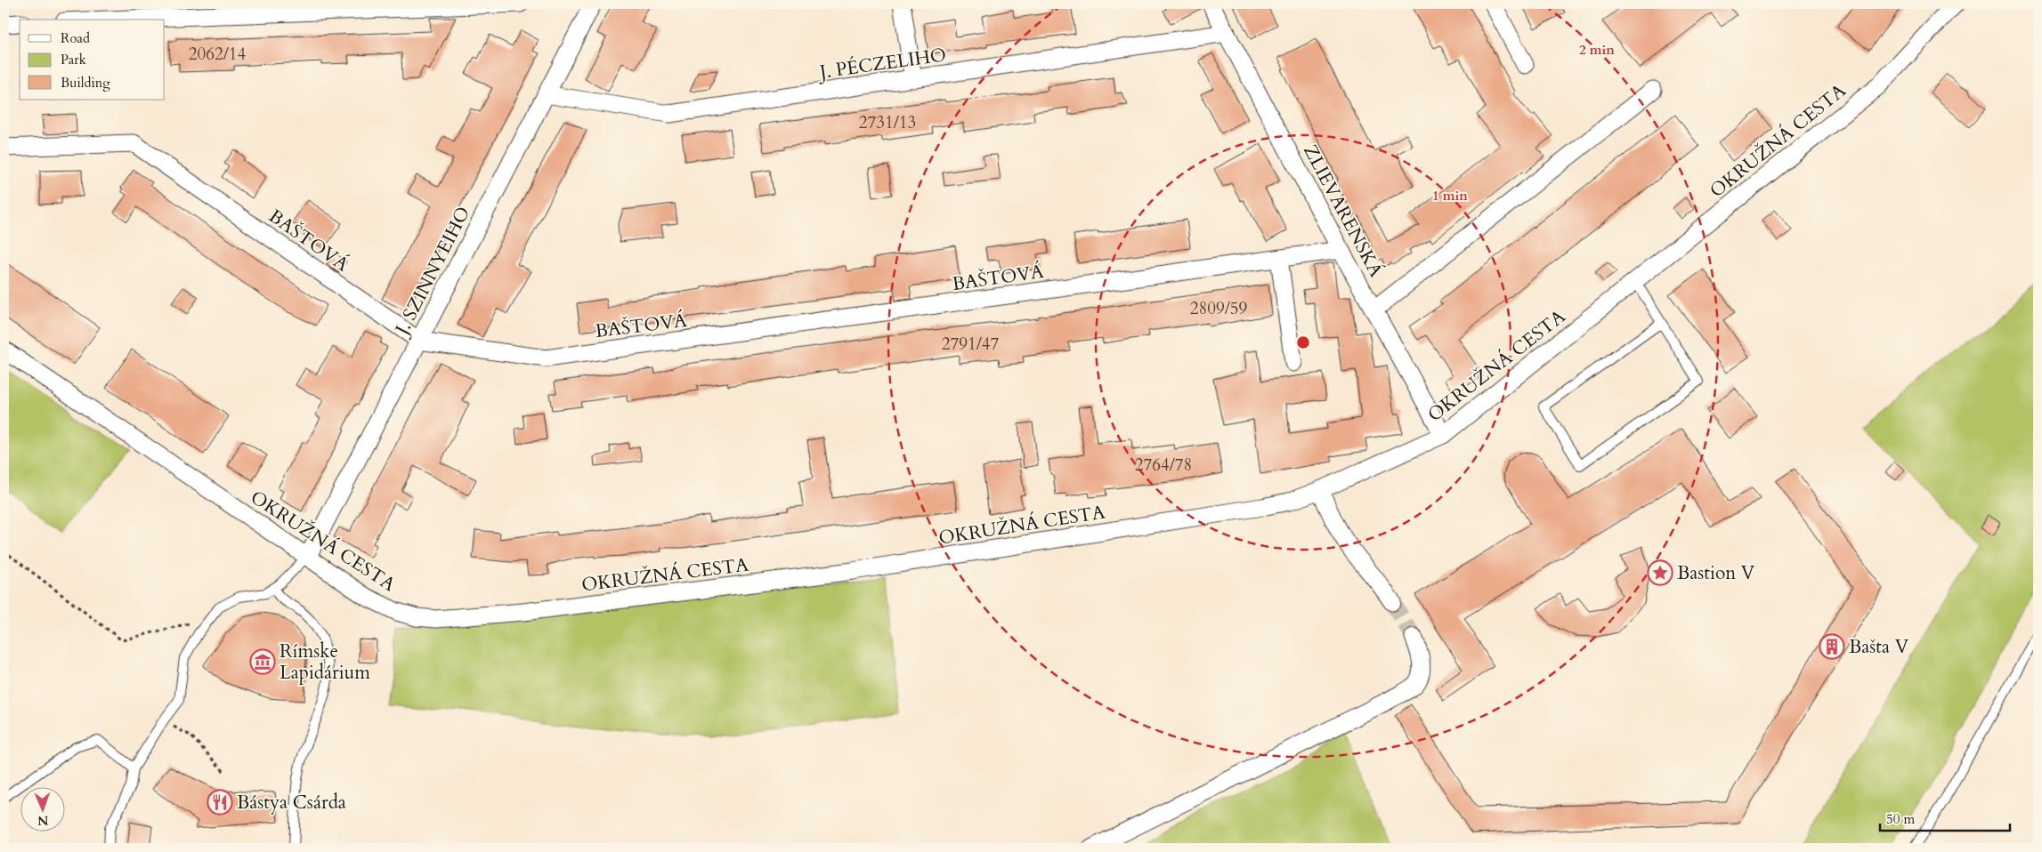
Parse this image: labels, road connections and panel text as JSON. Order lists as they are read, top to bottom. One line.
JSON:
{"streets":{"street":["J. PÉCZELIHO","OKRUŽNÁ CESTA","ZLIEVARENSKÁ","BAŠTOVÁ","J. SZINNYEIHO"]},"crossings":[["J. PÉCZELIHO","ZLIEVARENSKÁ"],["J. PÉCZELIHO","J. SZINNYEIHO"],["OKRUŽNÁ CESTA","ZLIEVARENSKÁ"],["OKRUŽNÁ CESTA","J. SZINNYEIHO"],["ZLIEVARENSKÁ","BAŠTOVÁ"],["BAŠTOVÁ","J. SZINNYEIHO"]],"places":{"place":["Bastion V"],"building":["Bašta V"],"museum":["Rímske Lapidárium"],"restaurant":["Bástya Csárda"]},"house_numbers":["2062/14","2731/13","2809/59","2791/47","2764/78"],"legend":["Road","Park","Building"],"scale_bar":"50 m","north":"bottom","rings":["2 min","1 min"]}
